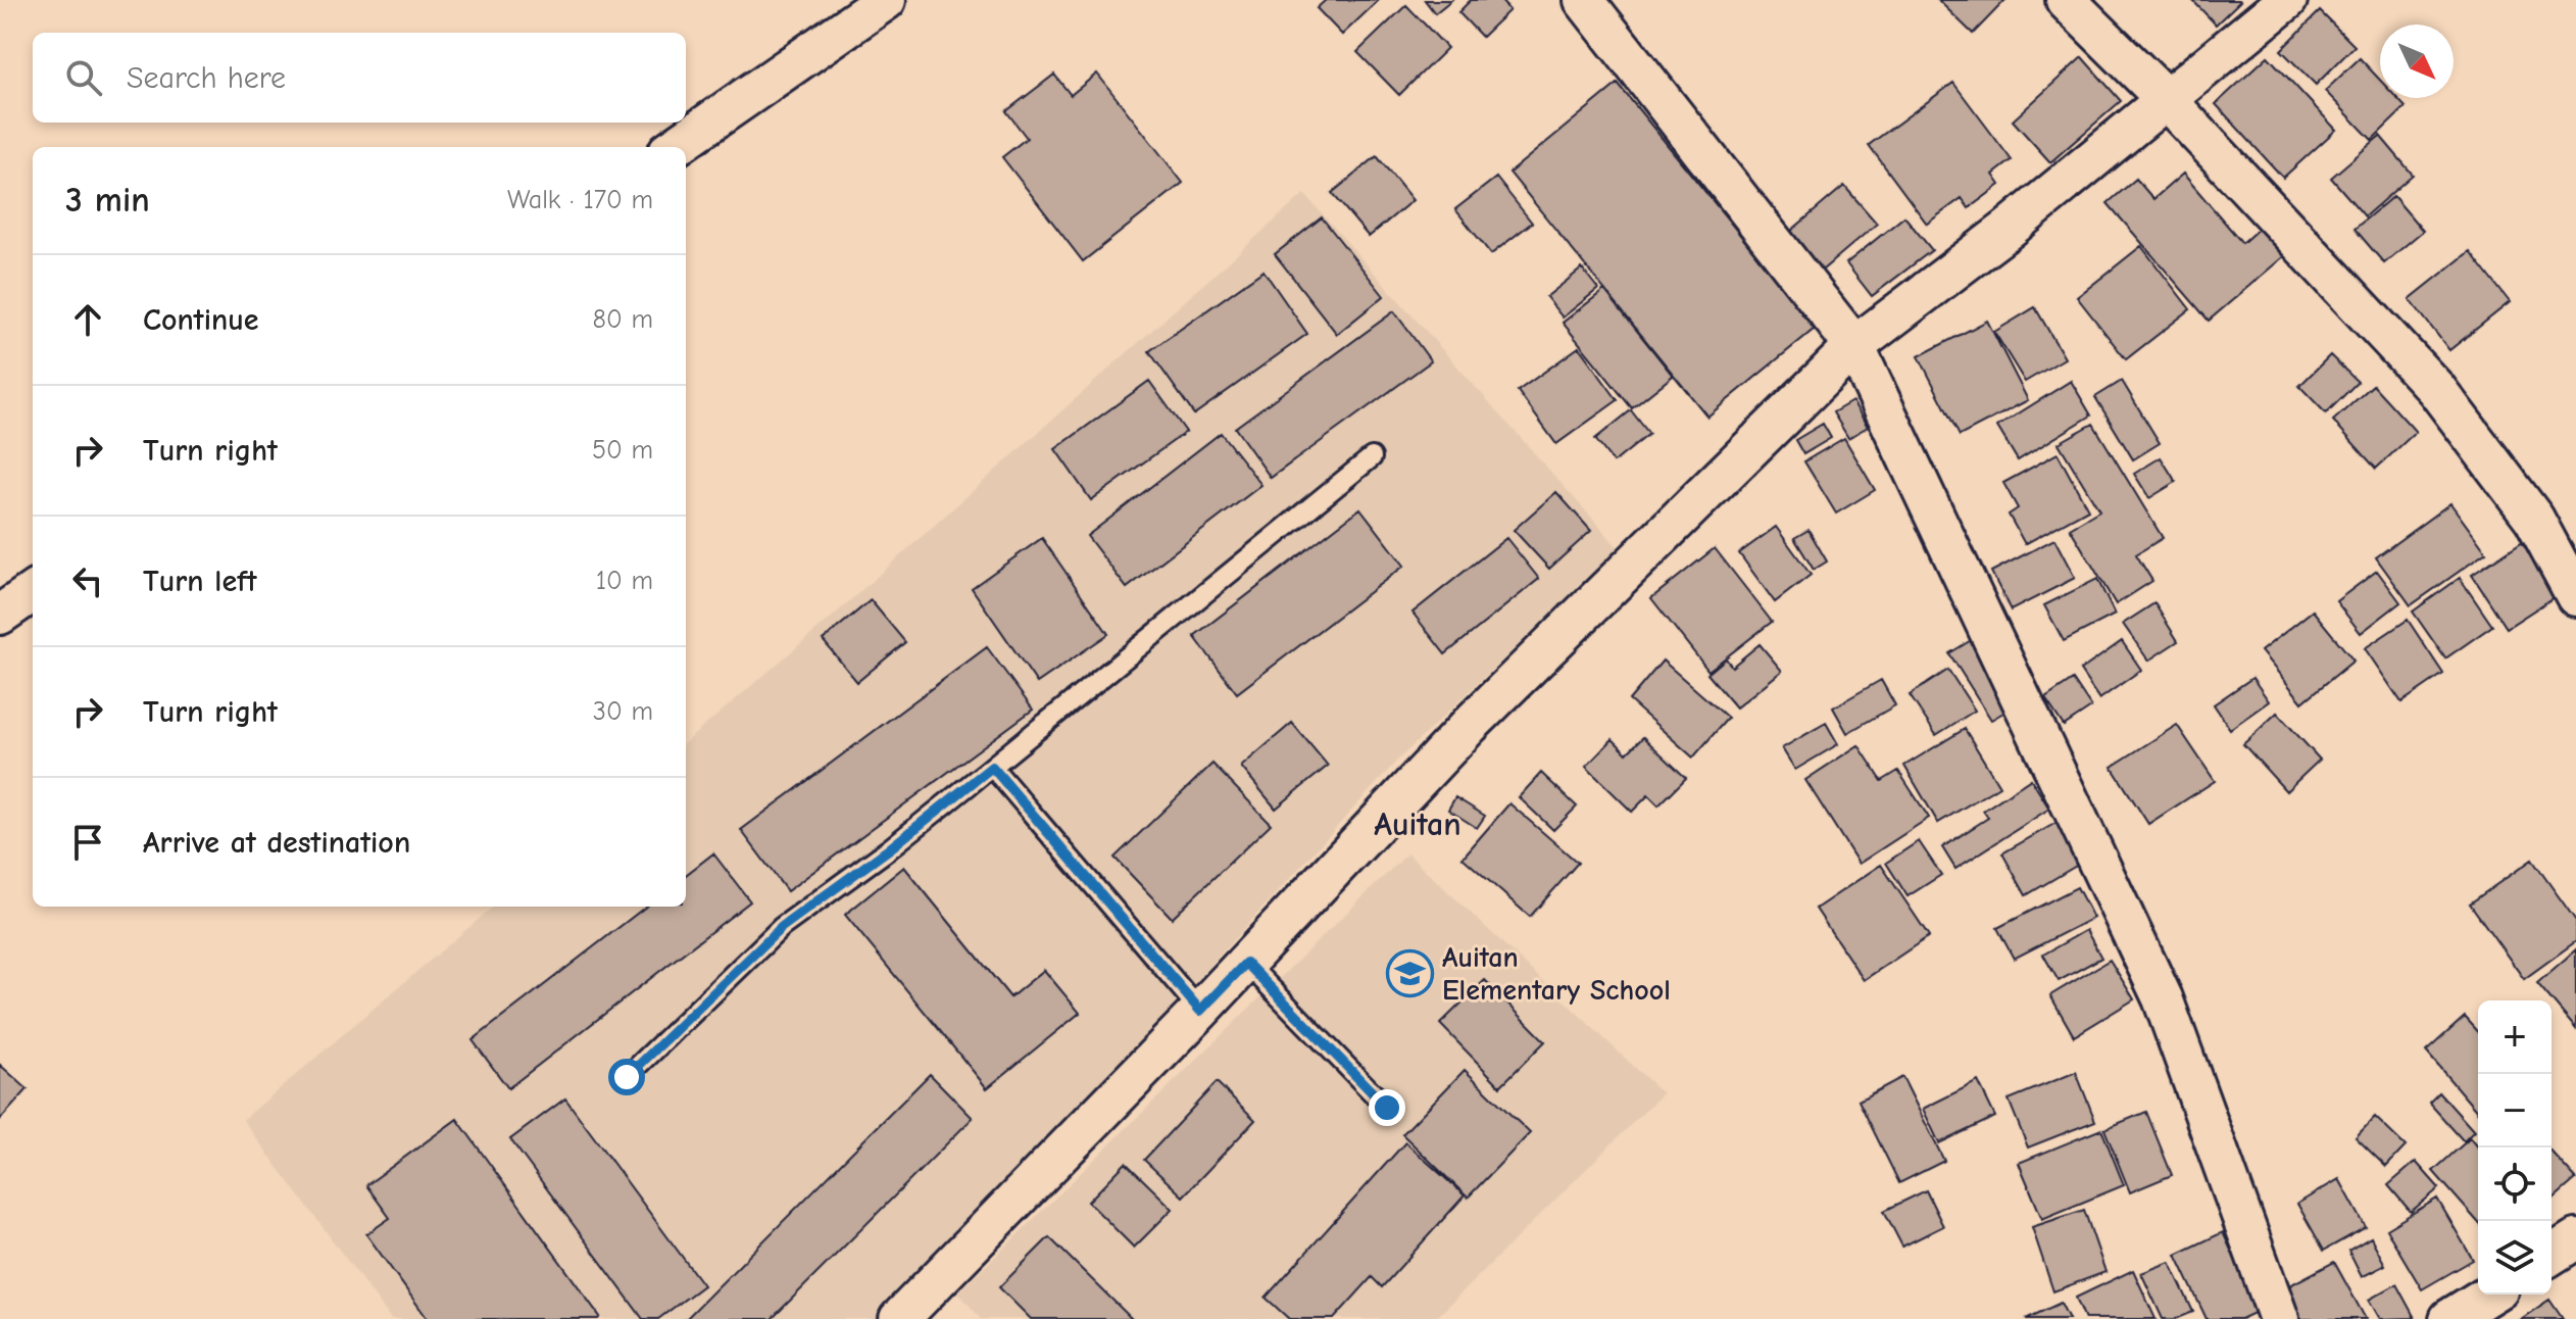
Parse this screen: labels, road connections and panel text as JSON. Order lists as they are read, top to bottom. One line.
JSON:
{"districts":["Auitan"],"places":{"school or university":["Auitan Elementary School"]},"north":"bottom right","page":{"search":"Search here","heading":["3 min","Walk · 170 m"],"list":[["Continue","80 m"],["Turn right","50 m"],["Turn left","10 m"],["Turn right","30 m"],"Arrive at destination"],"map_buttons":["+","−"]}}
